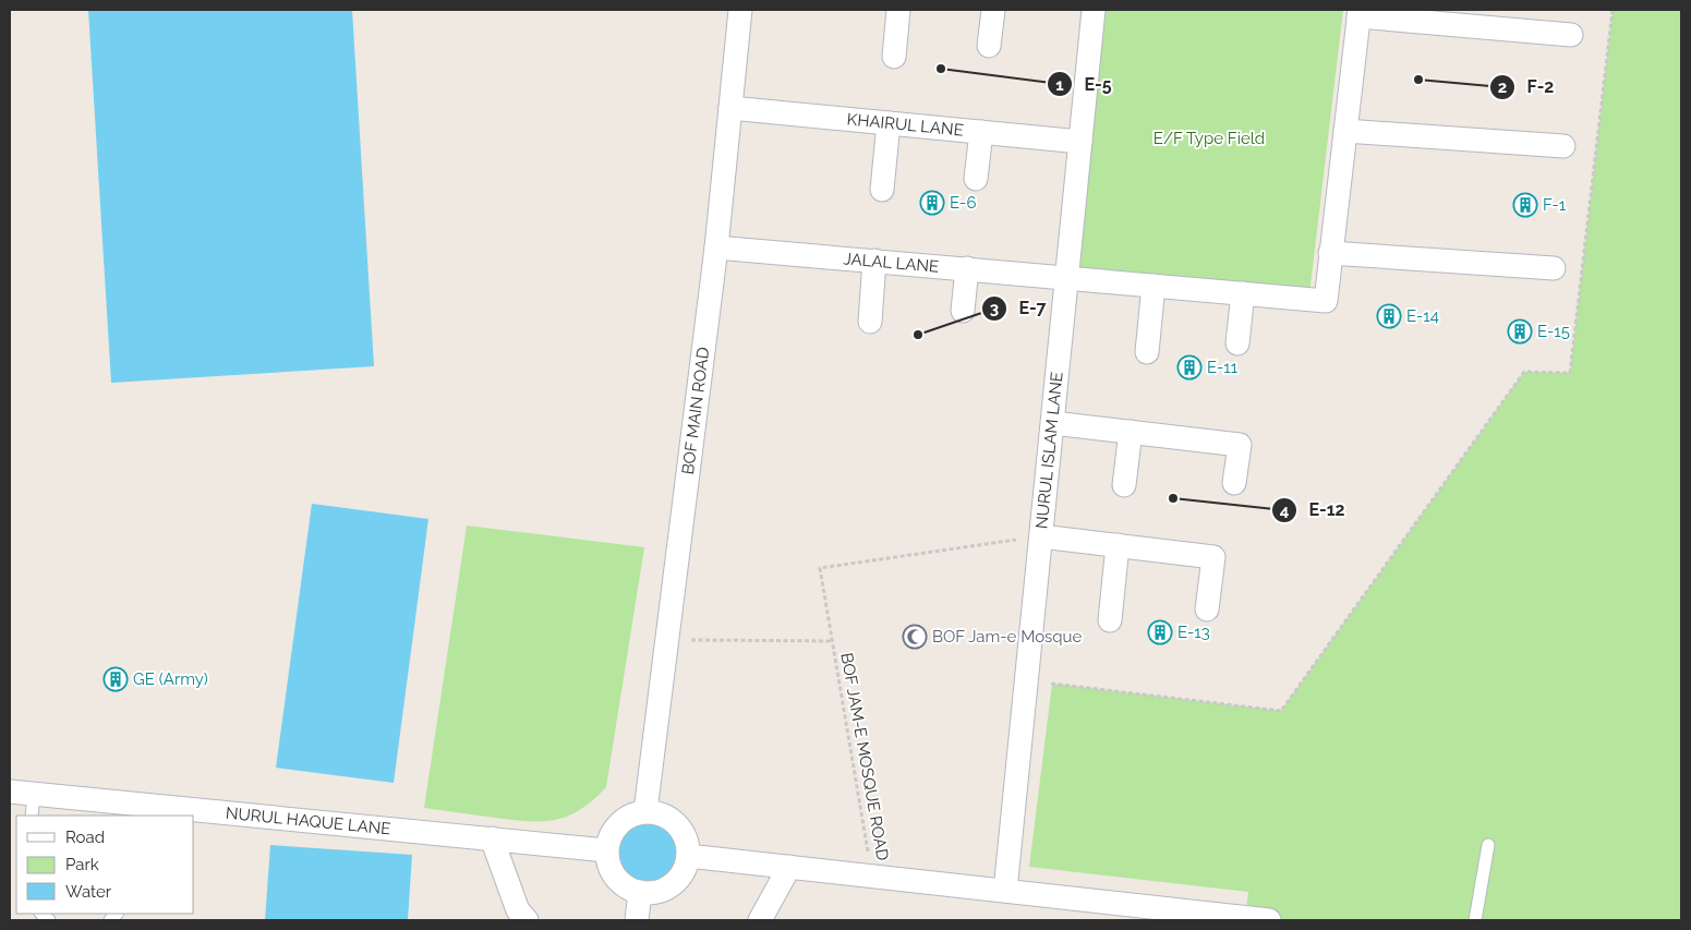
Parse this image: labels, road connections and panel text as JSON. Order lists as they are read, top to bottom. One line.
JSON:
{"streets":{"street":["KHAIRUL LANE","JALAL LANE","BOF MAIN ROAD","NURUL ISLAM LANE","NURUL HAQUE LANE"],"path":["BOF JAM-E MOSQUE ROAD"]},"crossings":[["KHAIRUL LANE","BOF MAIN ROAD"],["KHAIRUL LANE","NURUL ISLAM LANE"],["JALAL LANE","BOF MAIN ROAD"],["JALAL LANE","NURUL ISLAM LANE"],["BOF MAIN ROAD","BOF JAM-E MOSQUE ROAD"],["BOF MAIN ROAD","NURUL HAQUE LANE"],["NURUL ISLAM LANE","BOF JAM-E MOSQUE ROAD"]],"parks":["E/F Type Field"],"places":{"other":["E-5","F-2","E-7","E-12"],"building":["E-6","F-1","E-14","E-15","E-11","E-13","GE (Army)"],"mosque":["BOF Jam-e Mosque"]},"legend":["Road","Park","Water"]}
